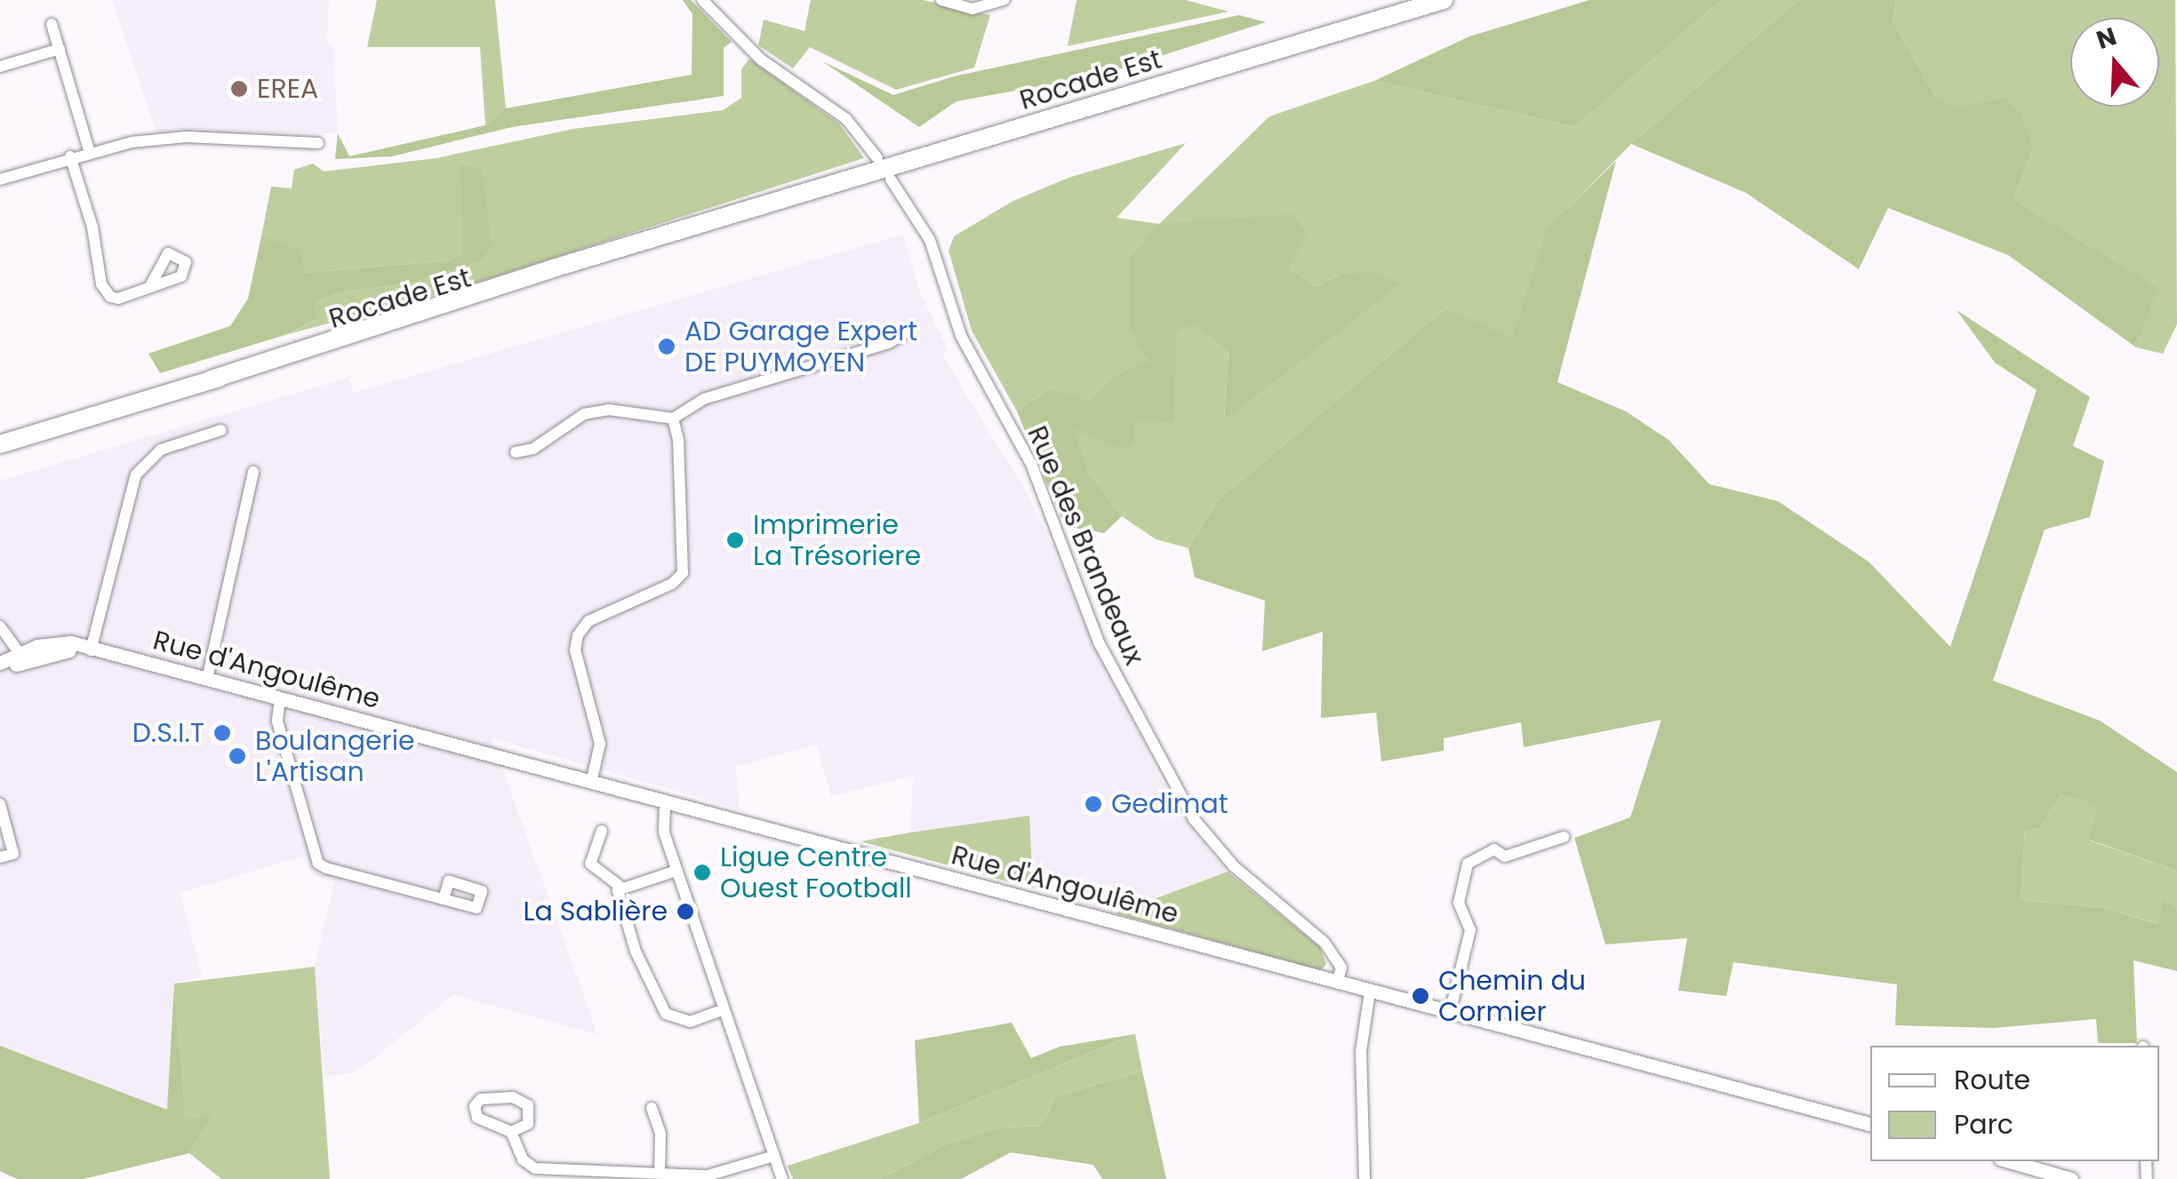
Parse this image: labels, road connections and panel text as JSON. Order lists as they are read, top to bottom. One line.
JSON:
{"streets":{"main road":["Rocade Est"],"street":["Rue des Brandeaux","Rue d'Angoulême"]},"crossings":[["Rue des Brandeaux","Rue d'Angoulême"]],"places":["EREA","AD Garage Expert DE PUYMOYEN","Imprimerie La Trésoriere","D.S.I.T","Boulangerie L'Artisan","Gedimat","Ligue Centre Ouest Football","La Sablière","Chemin du Cormier"],"legend":["Route","Parc"],"north":"top"}
